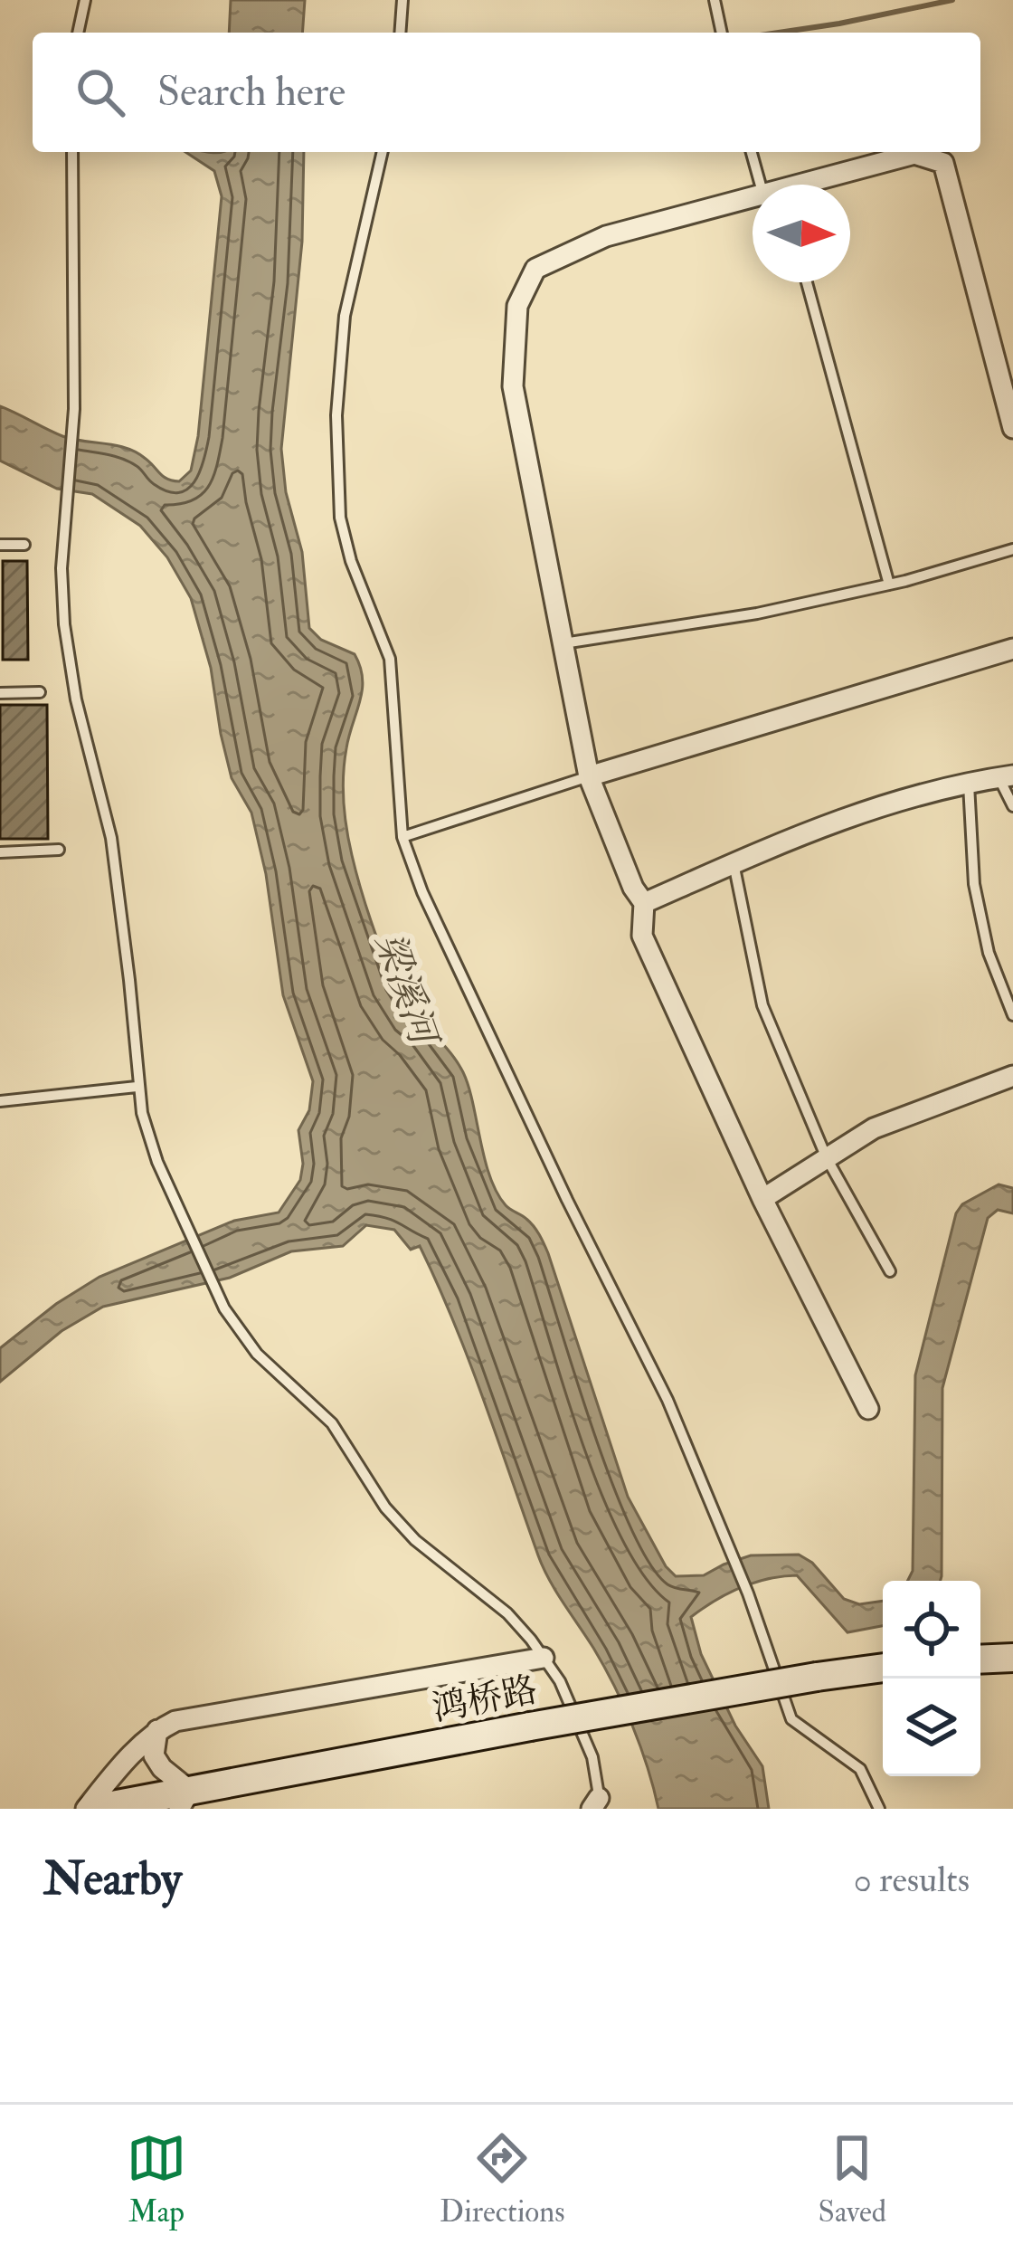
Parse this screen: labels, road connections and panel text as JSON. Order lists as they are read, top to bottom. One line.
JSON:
{"streets":{"main road":["鸿桥路"]},"water":["梁溪河"],"north":"right","page":{"search":"Search here","heading":["Nearby","0 results"],"nav":["Map","Directions","Saved"]}}
